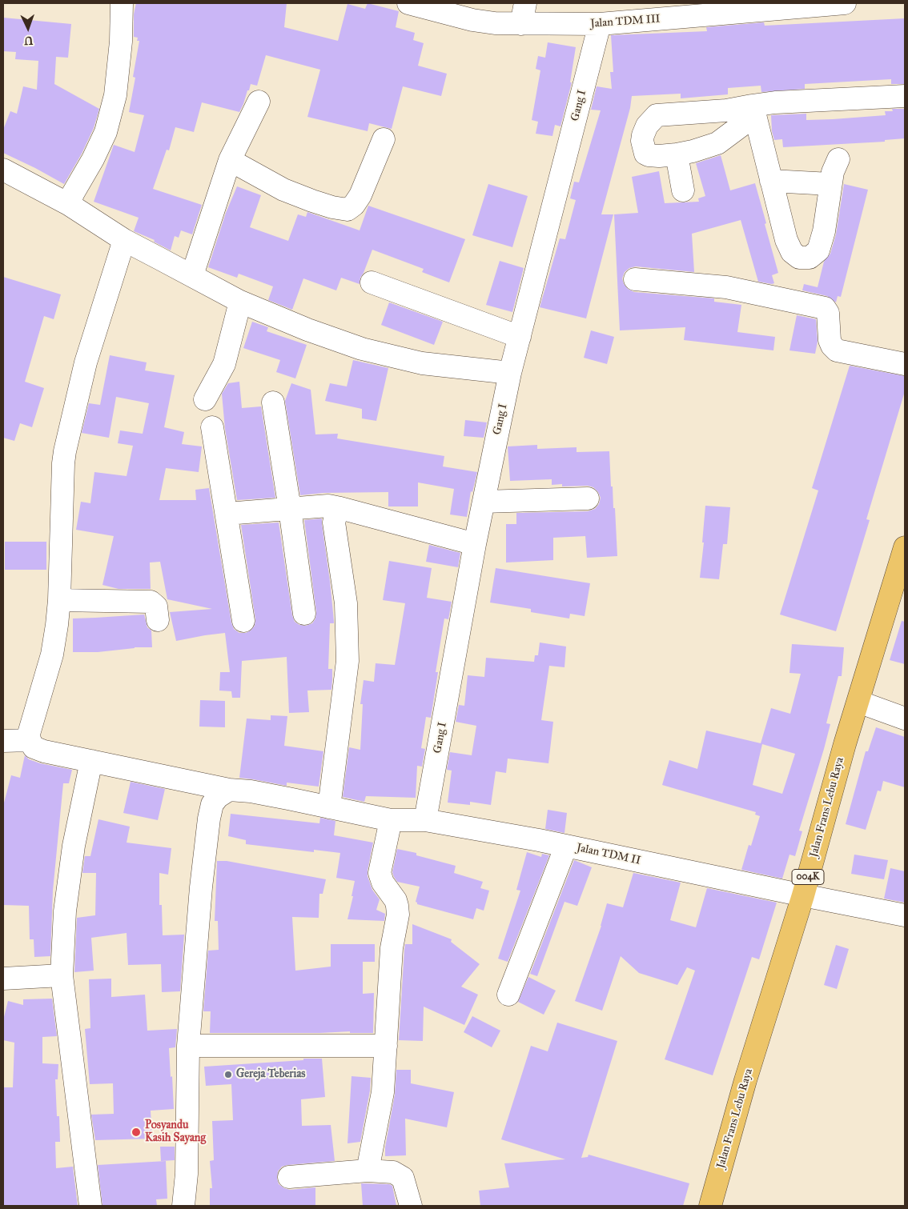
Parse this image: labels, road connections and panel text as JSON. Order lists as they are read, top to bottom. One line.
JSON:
{"streets":{"main road":["Jalan Frans Lebu Raya","004K"],"street":["Jalan TDM III","Gang I","Jalan TDM II"]},"crossings":[["Jalan TDM III","Gang I"],["Gang I","Jalan TDM II"],["Jalan Frans Lebu Raya","Jalan TDM II"]],"places":["Gereja Teberias","Posyandu Kasih Sayang"],"north":"bottom"}
